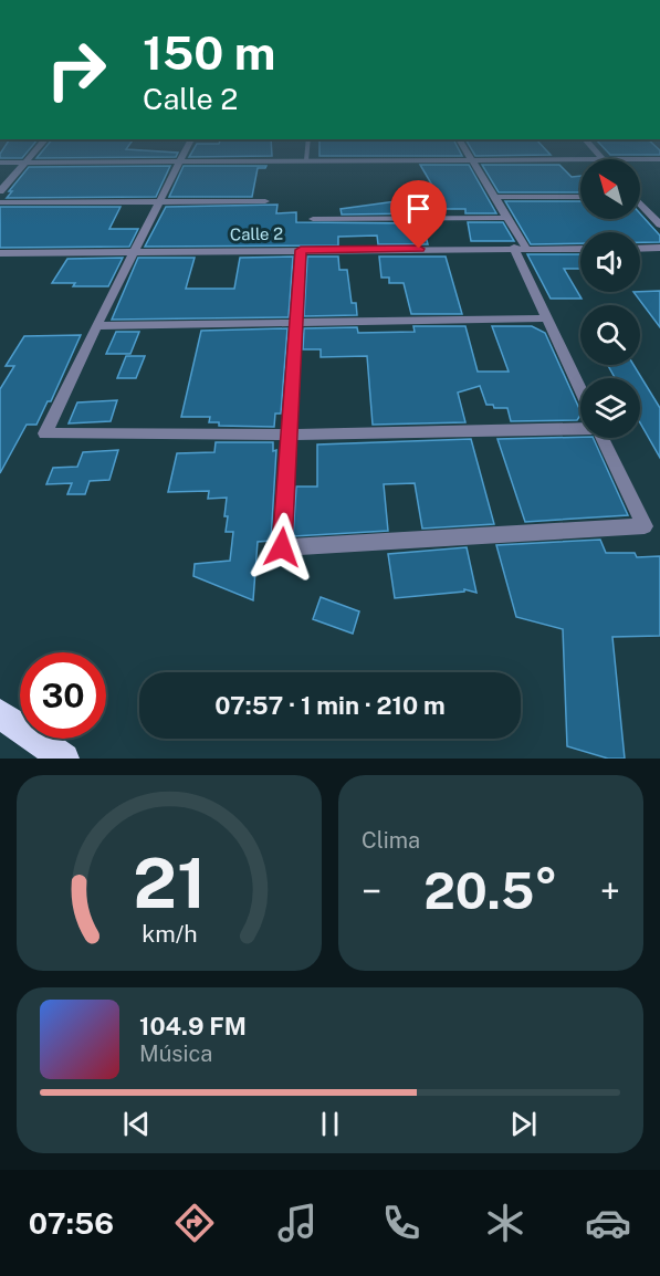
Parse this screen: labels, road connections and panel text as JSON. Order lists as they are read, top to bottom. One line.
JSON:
{"streets":{"street":["Calle 2"]},"north":"top left","page":{"turn":["150 m","Calle 2"],"limit":"30","trip":"07:57 · 1 min · 210 m","tile":"Clima","heat":["−","20.5°","+"],"song":["104.9 FM","Música"],"tabs":"07:56","gauge":["21","km/h"]}}
